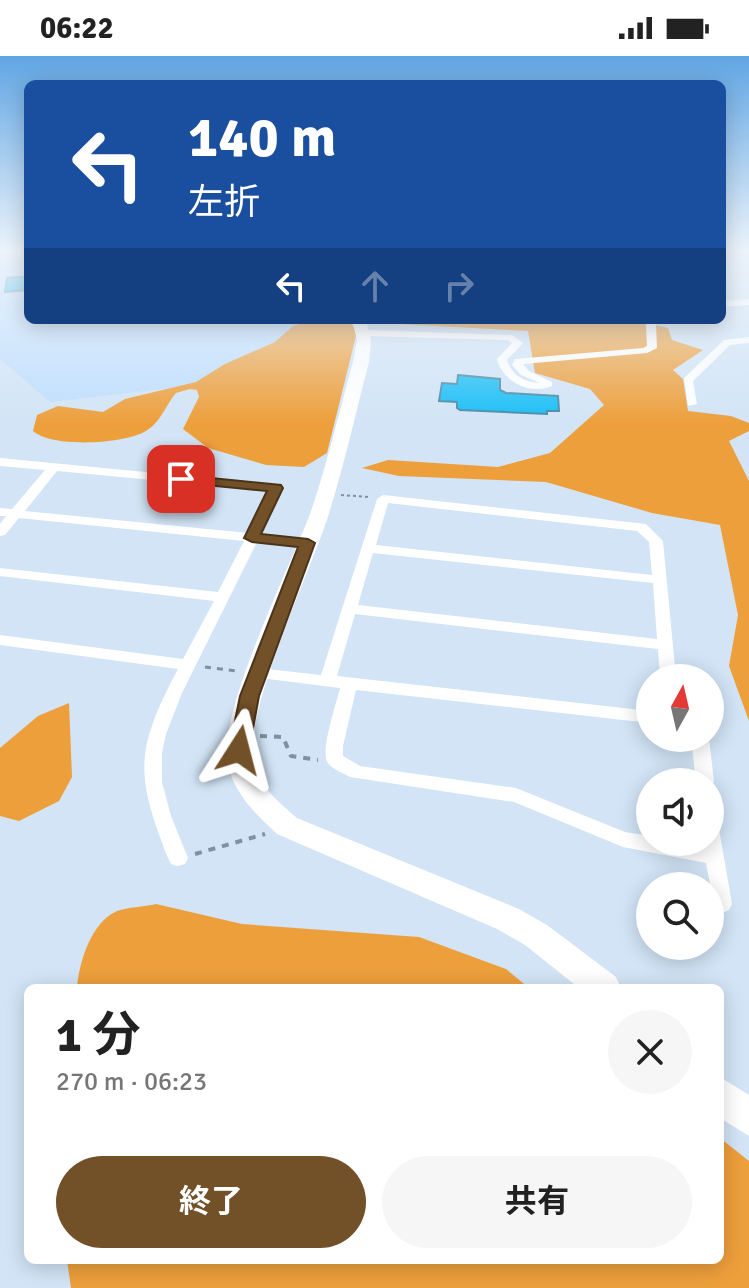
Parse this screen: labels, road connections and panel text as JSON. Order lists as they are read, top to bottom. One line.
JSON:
{"north":"top","page":{"status":"06:22","turn":["140 m","左折"],"heading":["1 分","270 m · 06:23"],"buttons":["終了","共有"]}}
